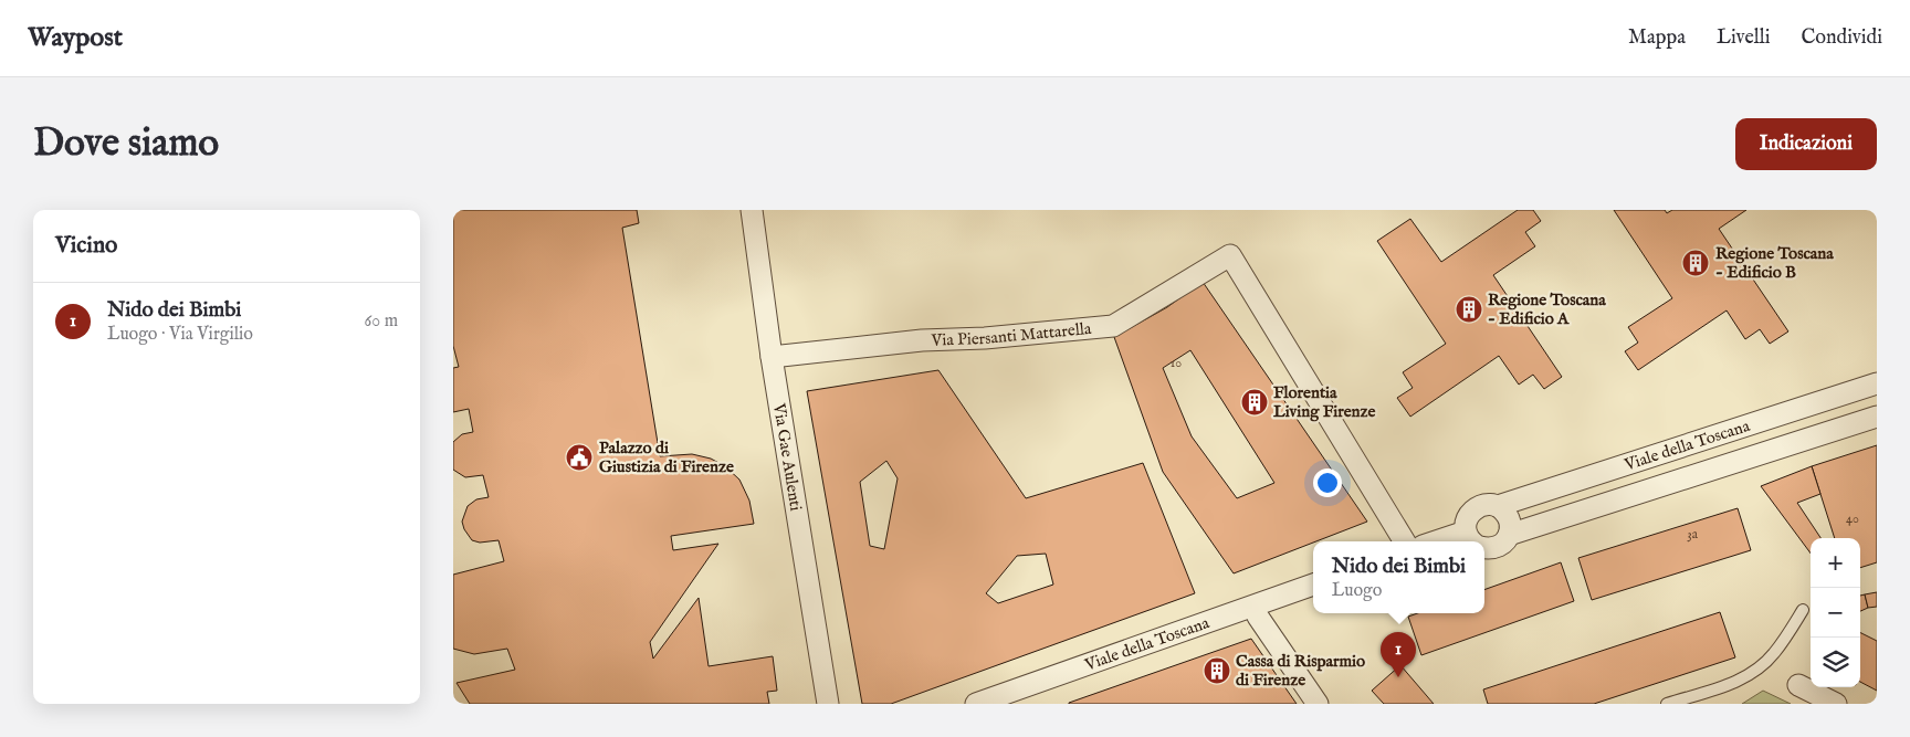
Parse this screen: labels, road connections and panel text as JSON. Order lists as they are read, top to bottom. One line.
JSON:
{"streets":{"street":["Via Piersanti Mattarella","Viale della Toscana","Via Gae Aulenti"]},"crossings":[["Via Piersanti Mattarella","Via Gae Aulenti"]],"places":{"building":["Regione Toscana - Edificio B","Regione Toscana - Edificio A","Florentia Living Firenze","Cassa di Risparmio di Firenze"],"public building":["Palazzo di Giustizia di Firenze"]},"house_numbers":["10","40","3a"],"page":{"header":"Waypost","nav":["Mappa","Livelli","Condividi"],"buttons":"Indicazioni","title":"Dove siamo","heading":"Vicino","list":[{"mark":"1","name":"Nido dei Bimbi","note":"Luogo · Via Virgilio","value":"60 m"}],"map_buttons":["+","−"],"popup":["Nido dei Bimbi","Luogo"],"pins":"1"}}
